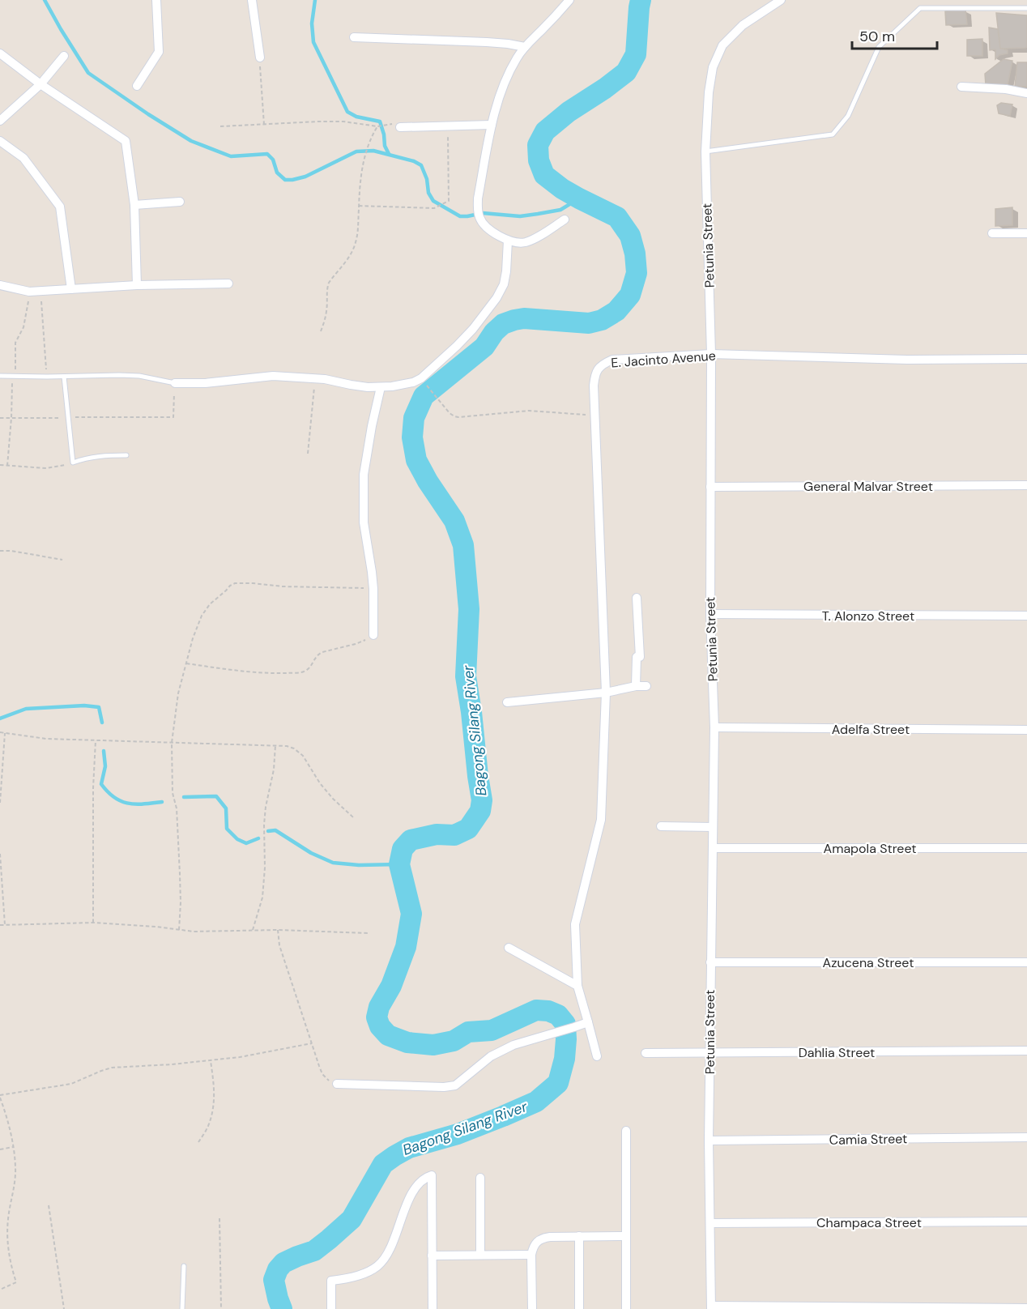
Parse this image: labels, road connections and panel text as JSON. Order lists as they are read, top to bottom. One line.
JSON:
{"streets":{"street":["Petunia Street","E. Jacinto Avenue","General Malvar Street","T. Alonzo Street","Adelfa Street","Amapola Street","Azucena Street","Dahlia Street","Camia Street","Champaca Street"]},"crossings":[["Petunia Street","E. Jacinto Avenue"],["Petunia Street","General Malvar Street"],["Petunia Street","T. Alonzo Street"],["Petunia Street","Adelfa Street"],["Petunia Street","Amapola Street"],["Petunia Street","Azucena Street"],["Petunia Street","Dahlia Street"],["Petunia Street","Camia Street"],["Petunia Street","Champaca Street"]],"water":["Bagong Silang River"],"scale_bar":"50 m"}
